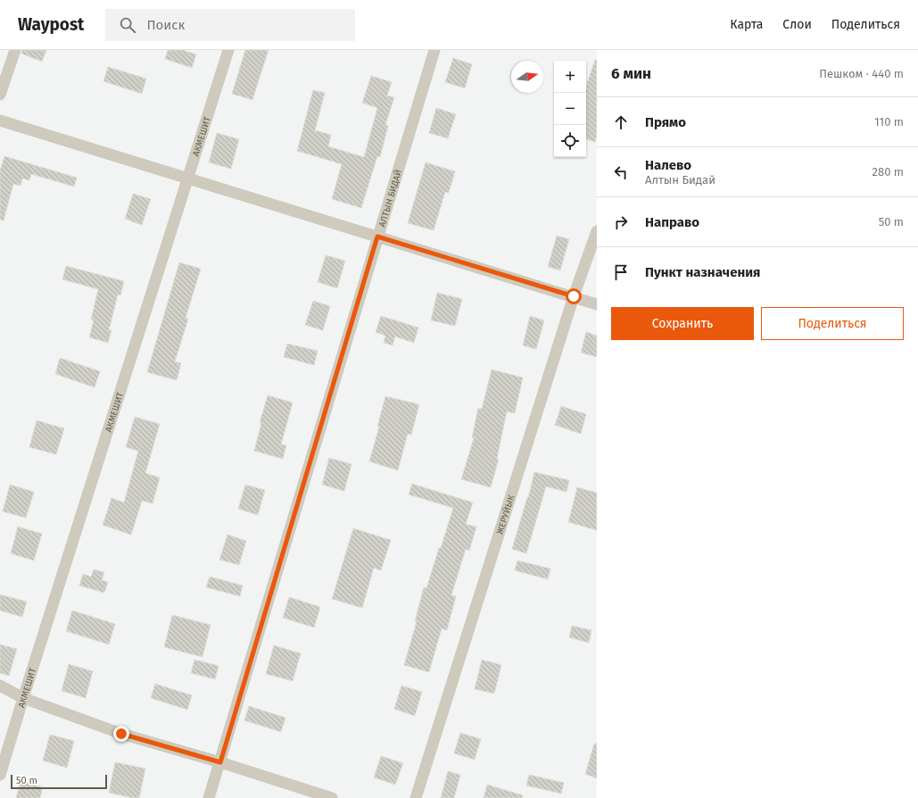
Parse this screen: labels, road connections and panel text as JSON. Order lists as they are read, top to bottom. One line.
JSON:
{"streets":{"street":["АКМЕШИТ","АЛТЫН БИДАЙ","ЖЕРУЙЫК"]},"scale_bar":"50 m","north":"right","page":{"header":"Waypost","search":"Поиск","nav":["Карта","Слои","Поделиться"],"heading":["6 мин","Пешком · 440 m"],"map_buttons":["+","−"],"list":[["Прямо","110 m"],["Налево","Алтын Бидай","280 m"],["Направо","50 m"],"Пункт назначения"],"buttons":["Сохранить","Поделиться"],"scale":"50 m"}}
